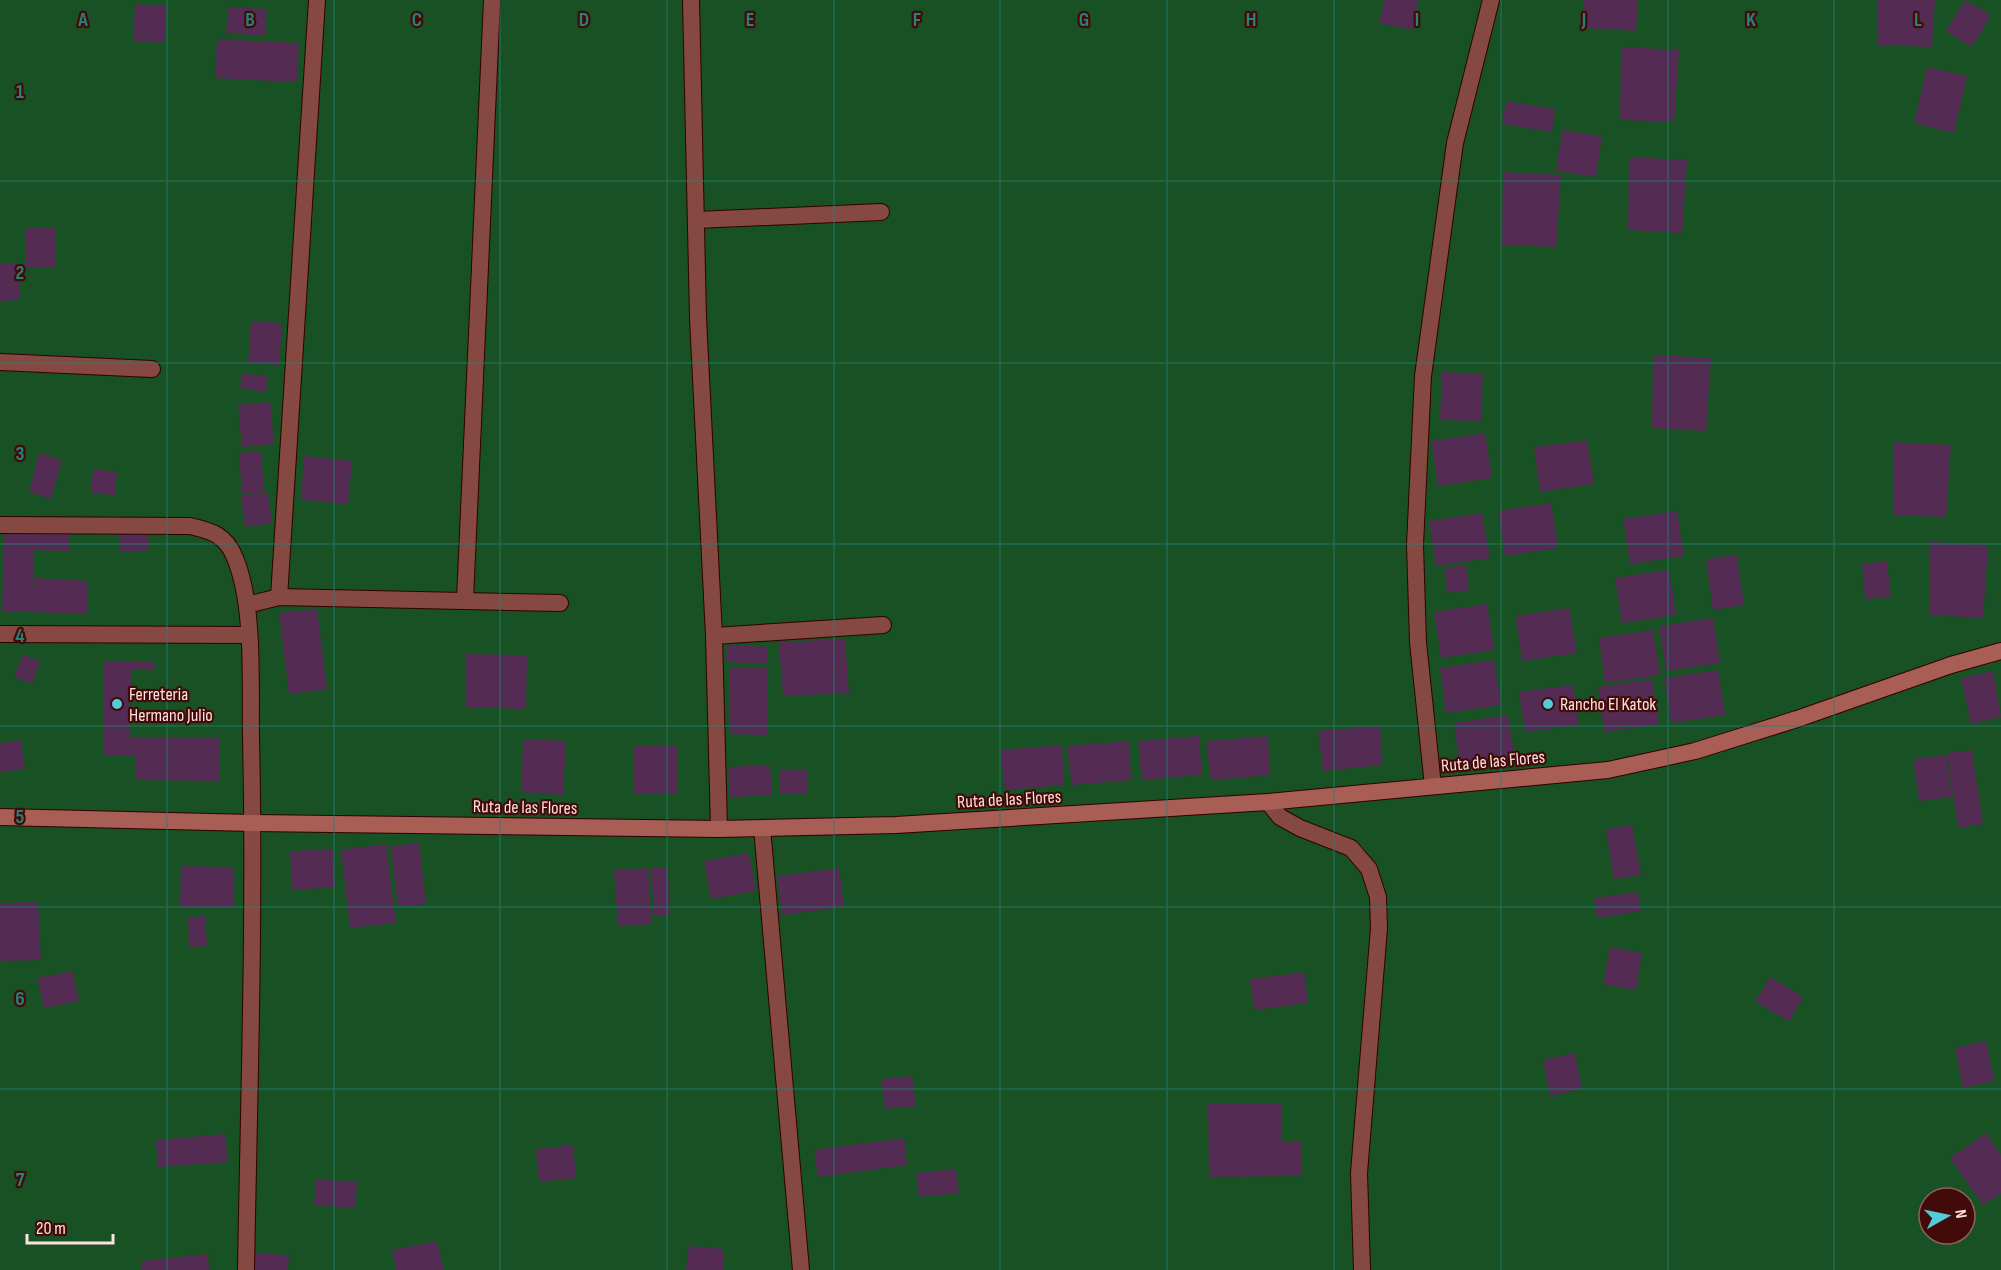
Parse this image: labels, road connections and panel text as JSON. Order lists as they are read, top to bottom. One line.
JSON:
{"streets":{"main road":["Ruta de las Flores"]},"places":["Ferreteria Hermano Julio","Rancho El Katok"],"scale_bar":"20 m","north":"right","grid":{"columns":["A","B","C","D","E","F","G","H","I","J","K","L"],"rows":["1","2","3","4","5","6","7"]}}
